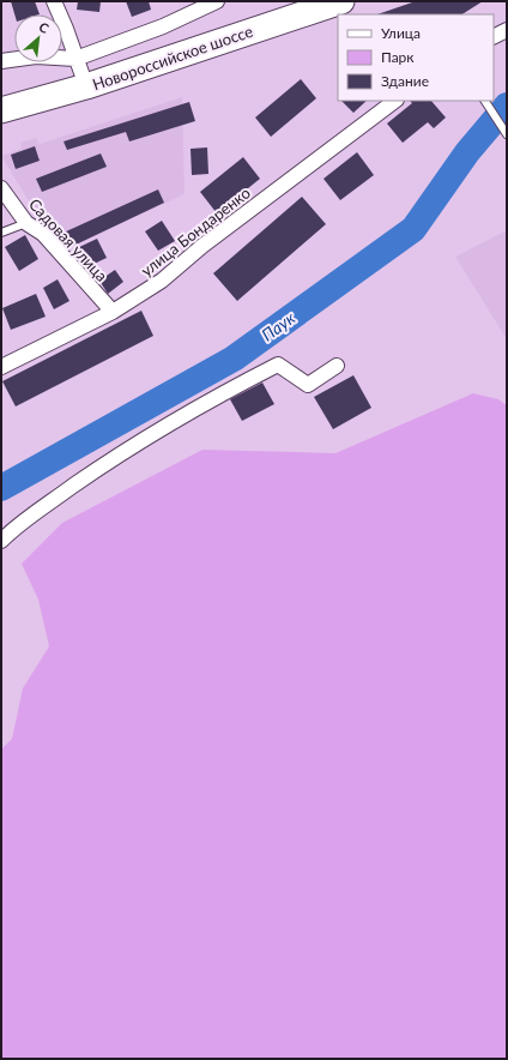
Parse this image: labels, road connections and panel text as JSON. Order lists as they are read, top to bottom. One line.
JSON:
{"streets":{"highway":["Новороссийское шоссе"],"street":["улица Бондаренко","Садовая улица"]},"crossings":[["улица Бондаренко","Садовая улица"]],"water":["Паук"],"legend":["Улица","Парк","Здание"],"north":"top right"}
